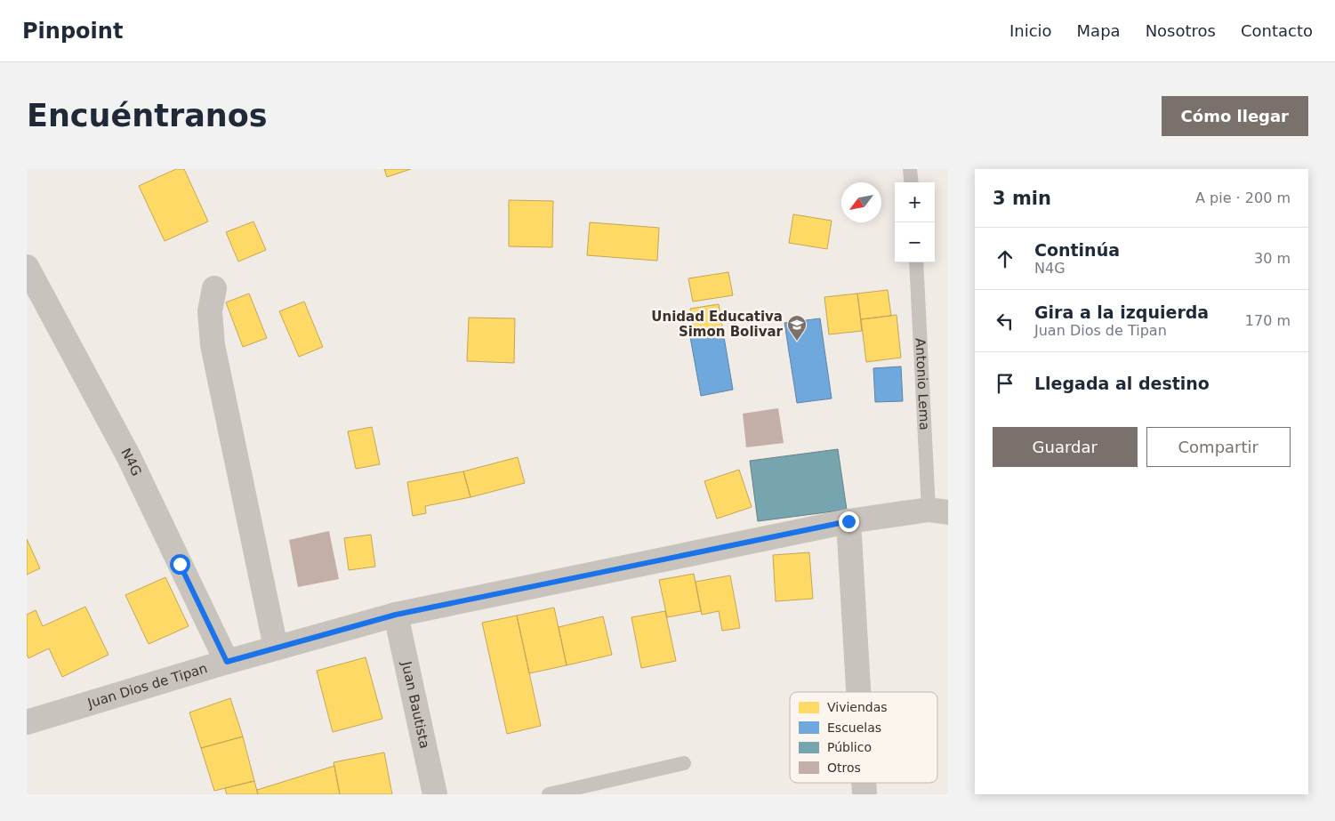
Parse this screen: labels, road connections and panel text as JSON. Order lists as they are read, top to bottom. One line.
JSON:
{"streets":{"street":["N4G","Juan Dios de Tipan","Juan Bautista"],"lane":["Antonio Lema"]},"crossings":[["Antonio Lema","Juan Dios de Tipan"],["N4G","Juan Dios de Tipan"],["Juan Dios de Tipan","Juan Bautista"]],"places":{"school or university":["Unidad Educativa Simon Bolivar"]},"legend":["Viviendas","Escuelas","Público","Otros"],"north":"bottom left","page":{"header":"Pinpoint","nav":["Inicio","Mapa","Nosotros","Contacto"],"buttons":["Cómo llegar",["Guardar","Compartir"]],"title":"Encuéntranos","heading":["3 min","A pie · 200 m"],"map_buttons":["+","−"],"list":[["Continúa","N4G","30 m"],["Gira a la izquierda","Juan Dios de Tipan","170 m"],"Llegada al destino"]}}
